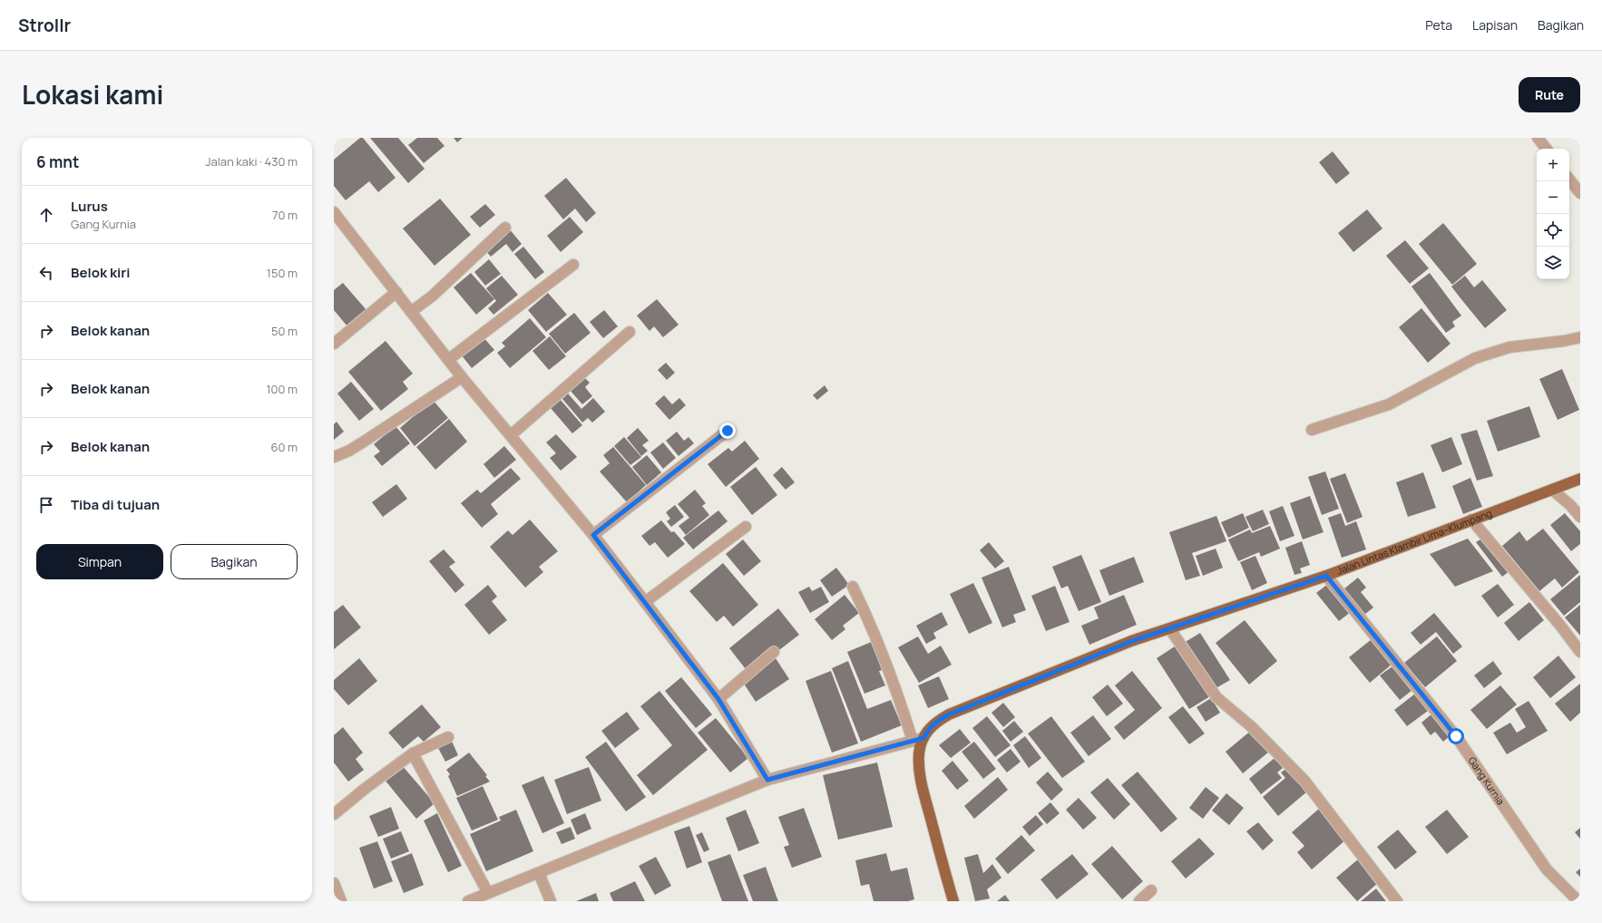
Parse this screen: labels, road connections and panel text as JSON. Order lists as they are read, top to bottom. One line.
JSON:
{"streets":{"main road":["Jalan Lintas Klambir Lima–Klumpang"],"street":["Gang Kurnia"]},"crossings":[["Jalan Lintas Klambir Lima–Klumpang","Gang Kurnia"]],"page":{"header":"Strollr","nav":["Peta","Lapisan","Bagikan"],"title":"Lokasi kami","buttons":["Rute",["Simpan","Bagikan"]],"heading":["6 mnt","Jalan kaki · 430 m"],"map_buttons":["+","−"],"list":[["Lurus","Gang Kurnia","70 m"],["Belok kiri","150 m"],["Belok kanan","50 m"],["Belok kanan","100 m"],["Belok kanan","60 m"],"Tiba di tujuan"]}}
